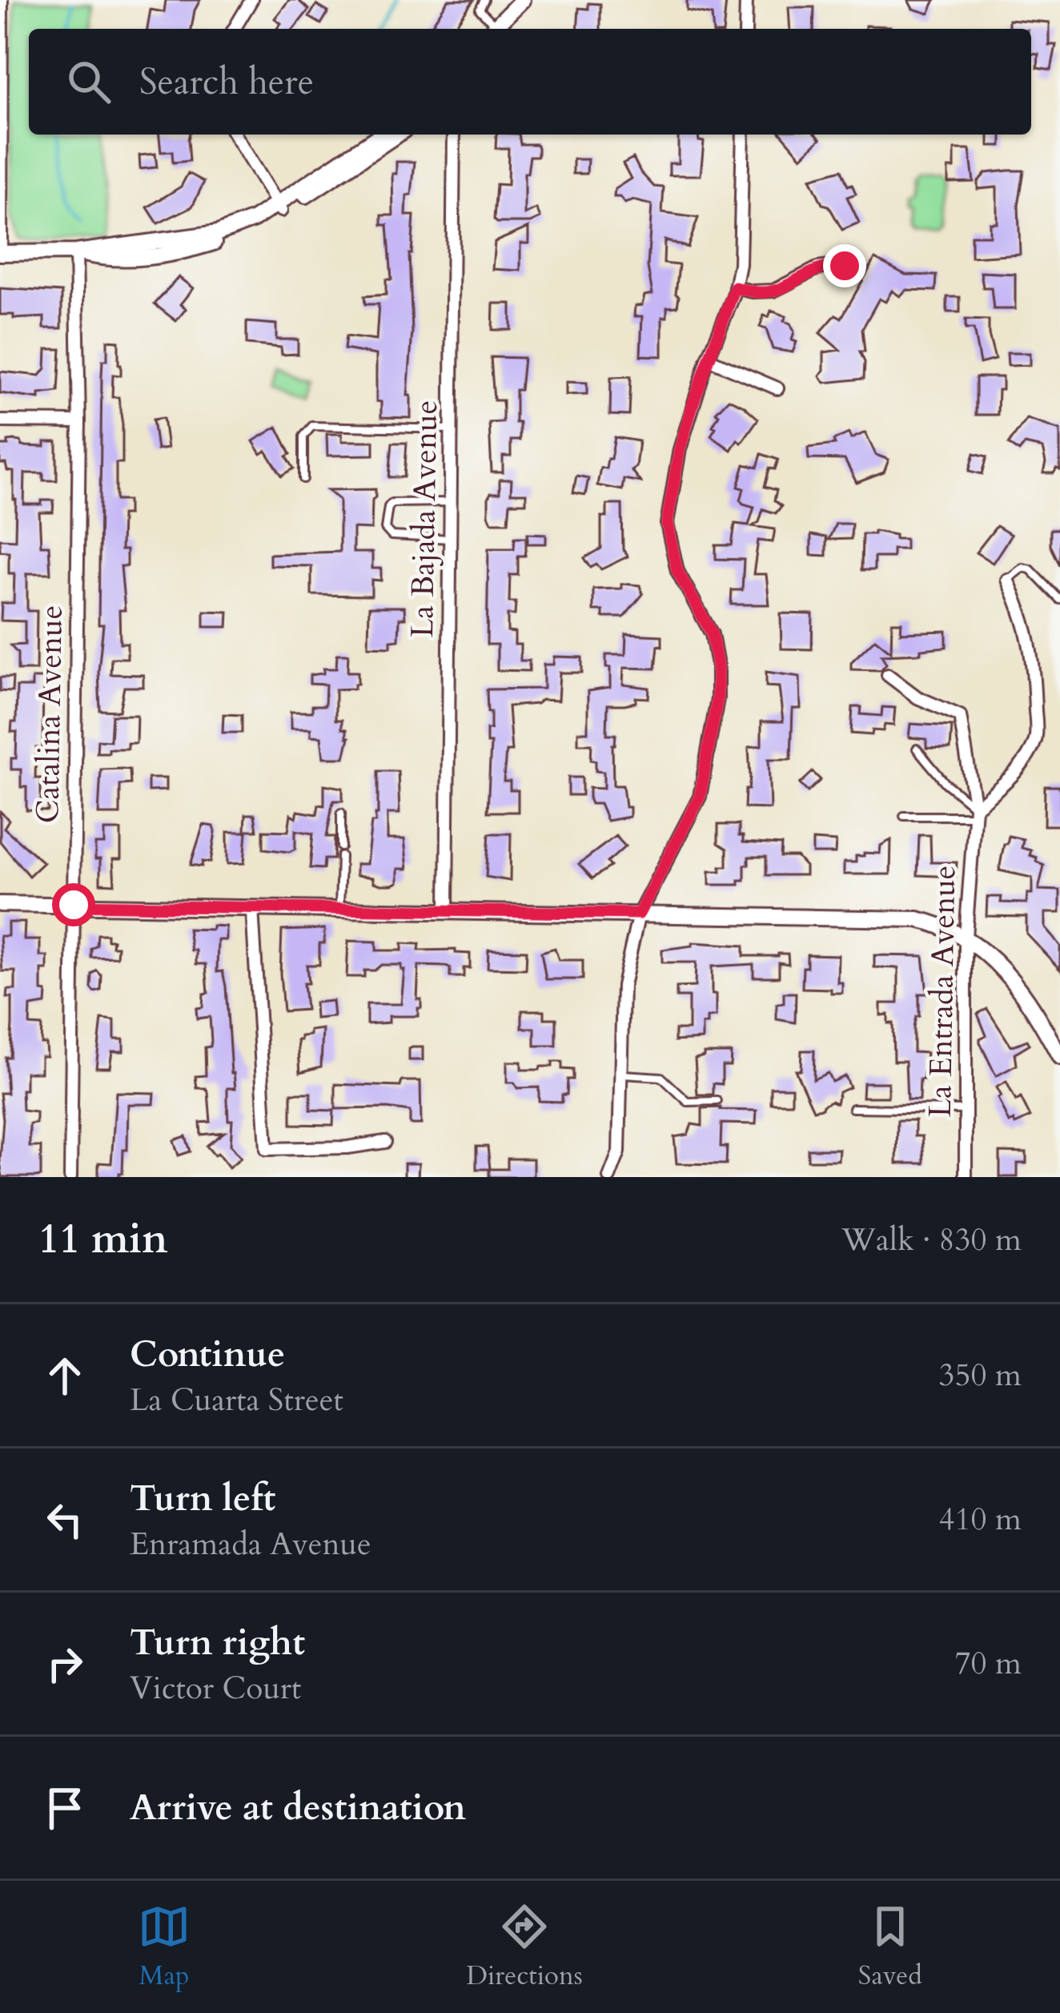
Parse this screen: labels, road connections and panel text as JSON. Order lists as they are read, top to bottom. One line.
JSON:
{"streets":{"street":["La Bajada Avenue","Catalina Avenue","La Entrada Avenue"]},"page":{"search":"Search here","heading":["11 min","Walk · 830 m"],"list":[["Continue","La Cuarta Street","350 m"],["Turn left","Enramada Avenue","410 m"],["Turn right","Victor Court","70 m"],"Arrive at destination"],"nav":["Map","Directions","Saved"]}}
